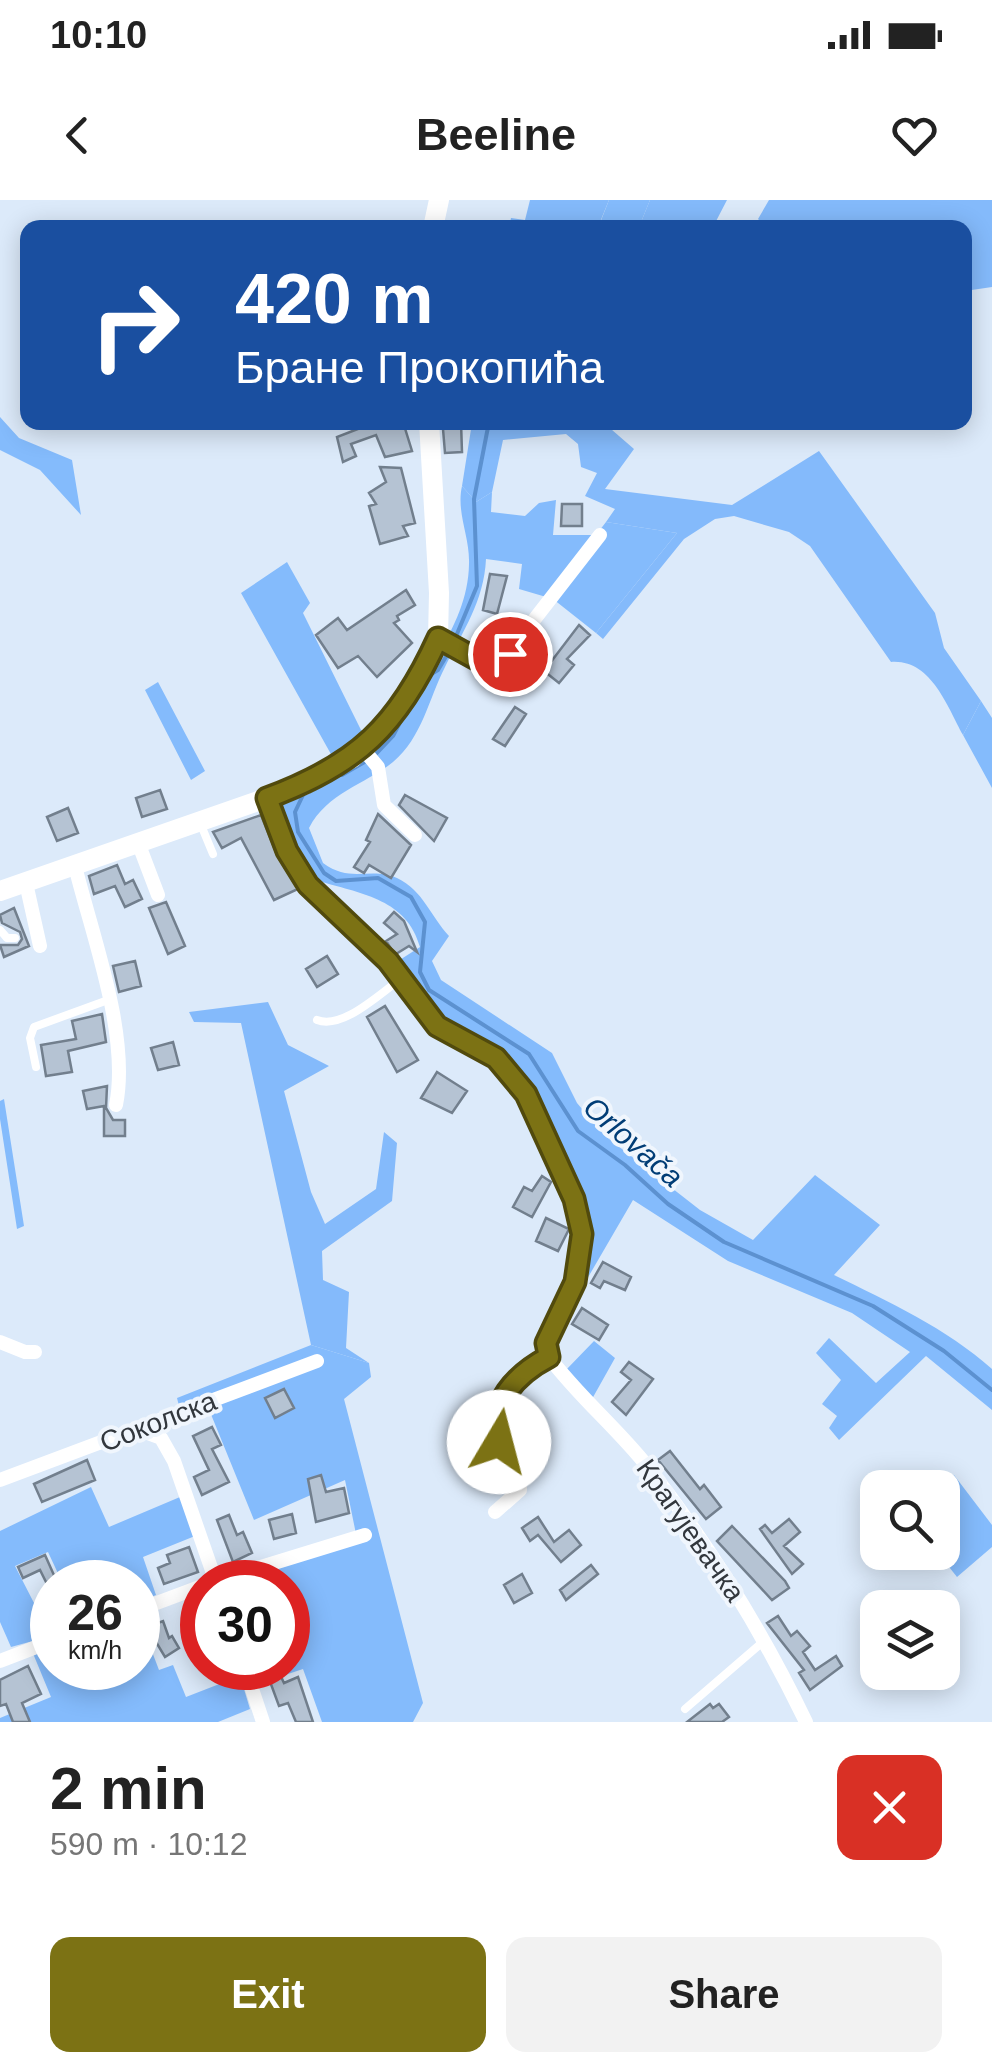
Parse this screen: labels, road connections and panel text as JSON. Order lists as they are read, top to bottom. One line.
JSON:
{"streets":{"street":["Соколска","Крагујевачка"]},"water":["Orlovača"],"page":{"status":"10:10","header":"Beeline","turn":["420 m","Бране Прокопића"],"speed":"26 km/h","limit":"30","heading":["2 min","590 m · 10:12"],"buttons":["Exit","Share"]}}
